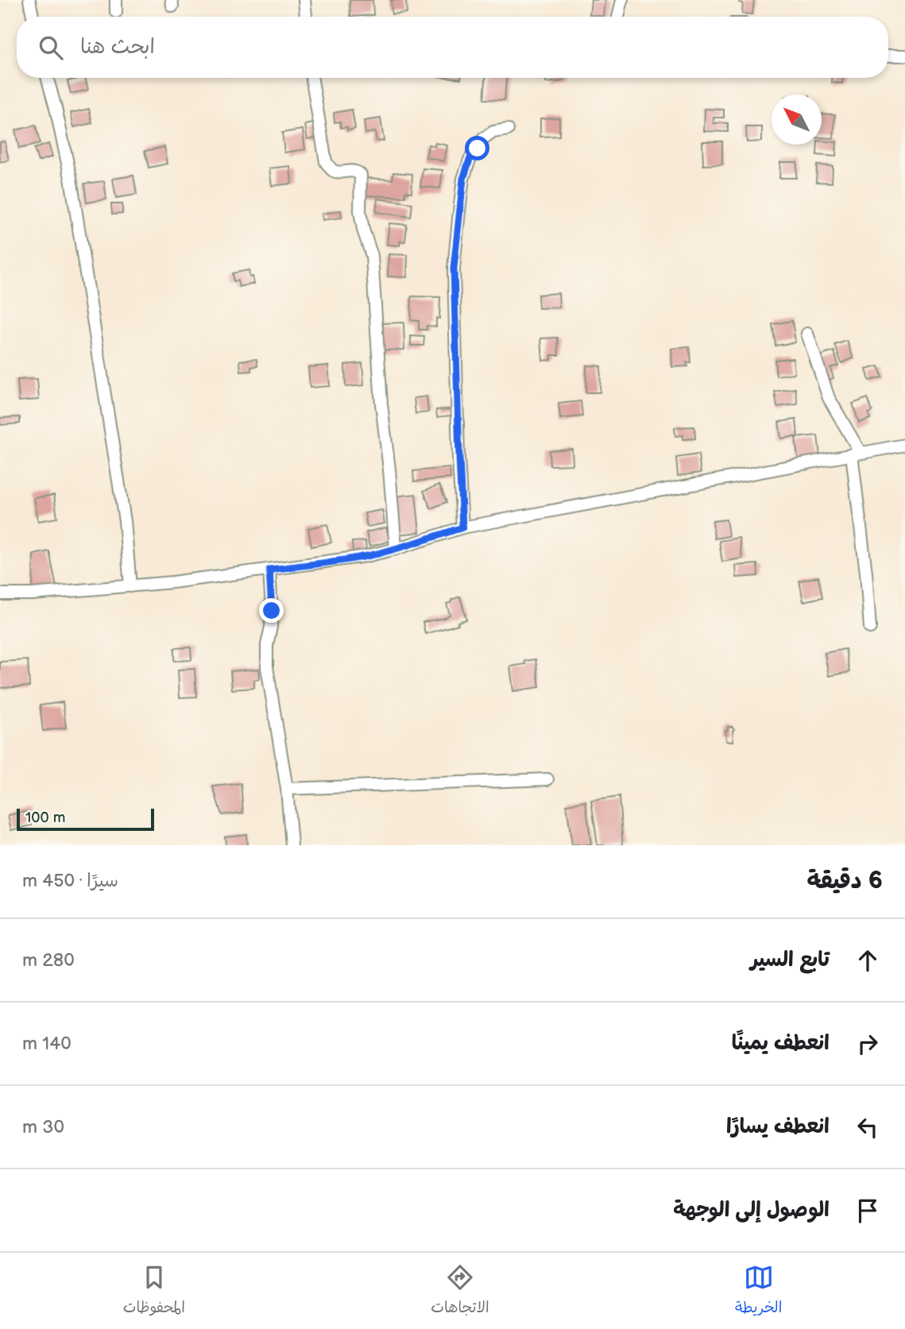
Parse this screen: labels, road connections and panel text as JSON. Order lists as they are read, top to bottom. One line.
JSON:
{"scale_bar":"100 m","north":"top left","page":{"search":"ابحث هنا","scale":"100 m","heading":["6 دقيقة","سيرًا · 450 m"],"list":[["تابع السير","280 m"],["انعطف يمينًا","140 m"],["انعطف يسارًا","30 m"],"الوصول إلى الوجهة"],"nav":["الخريطة","الاتجاهات","المحفوظات"]}}
